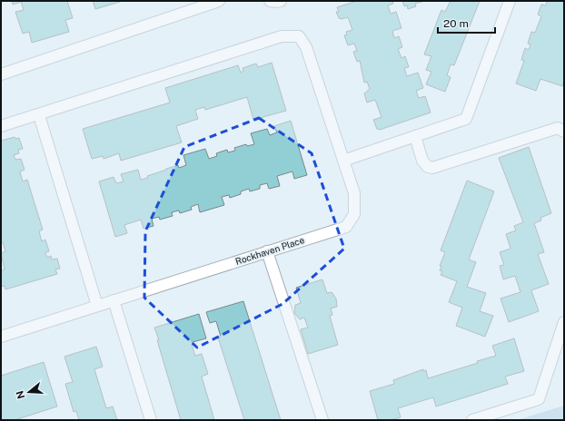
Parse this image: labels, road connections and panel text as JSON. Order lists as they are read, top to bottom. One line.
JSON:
{"streets":{"lane":["Rockhaven Place"]},"scale_bar":"20 m","north":"left"}
